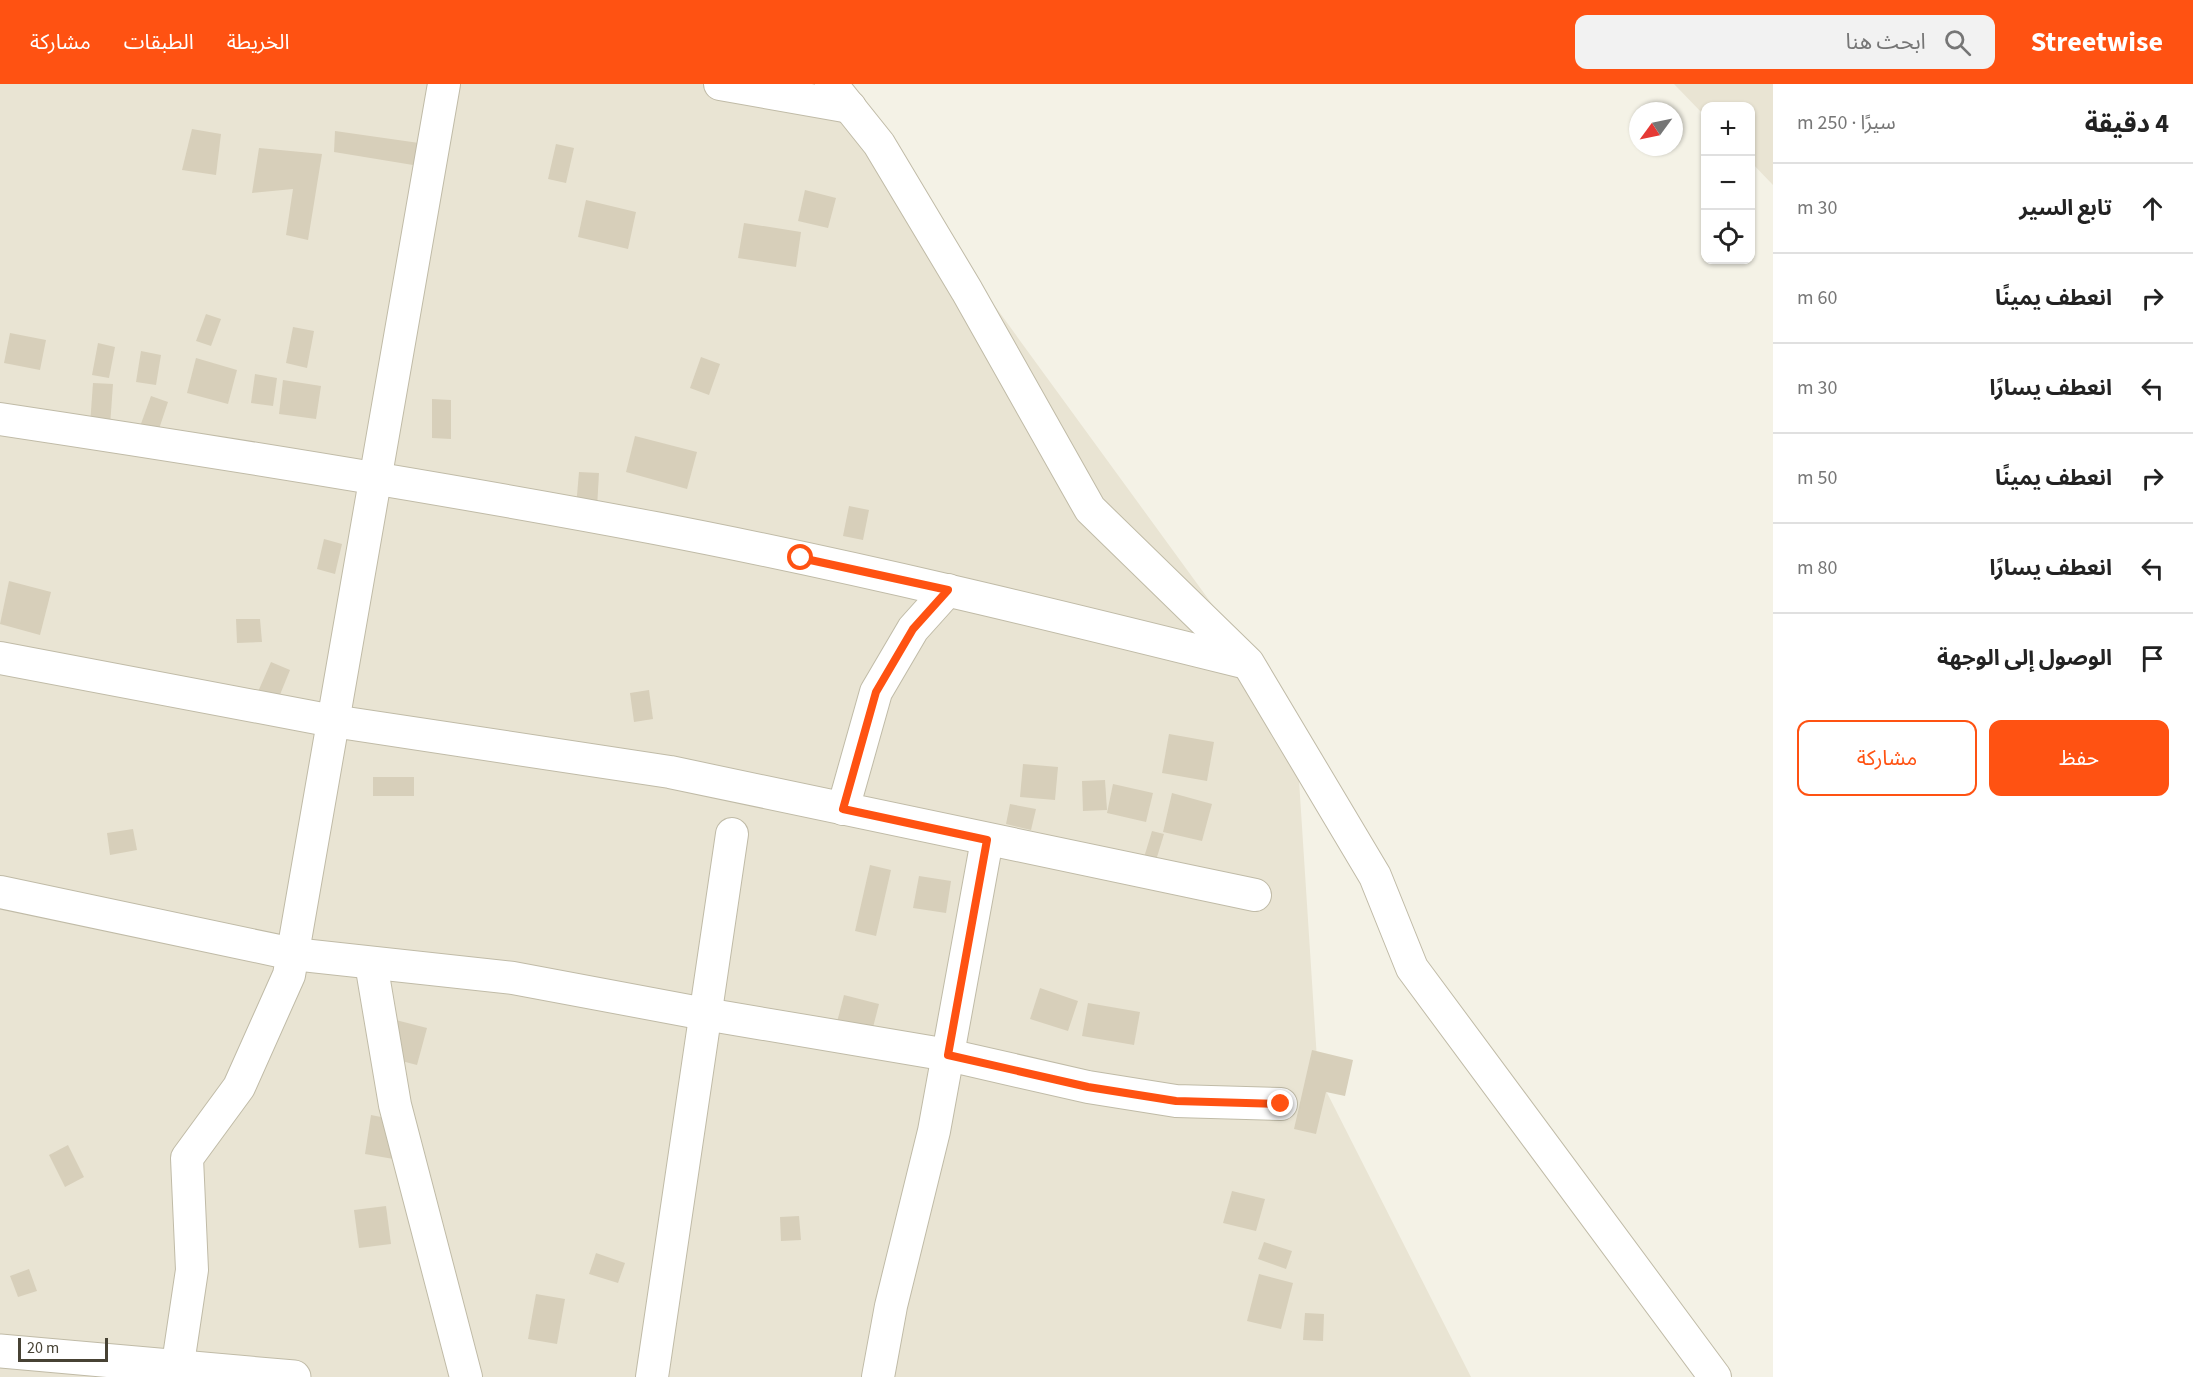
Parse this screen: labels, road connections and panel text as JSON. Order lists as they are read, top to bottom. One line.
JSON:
{"scale_bar":"20 m","north":"bottom left","page":{"header":"Streetwise","search":"ابحث هنا","nav":["الخريطة","الطبقات","مشاركة"],"heading":["4 دقيقة","سيرًا · 250 m"],"map_buttons":["+","−"],"list":[["تابع السير","30 m"],["انعطف يمينًا","60 m"],["انعطف يسارًا","30 m"],["انعطف يمينًا","50 m"],["انعطف يسارًا","80 m"],"الوصول إلى الوجهة"],"buttons":["حفظ","مشاركة"],"scale":"20 m"}}
